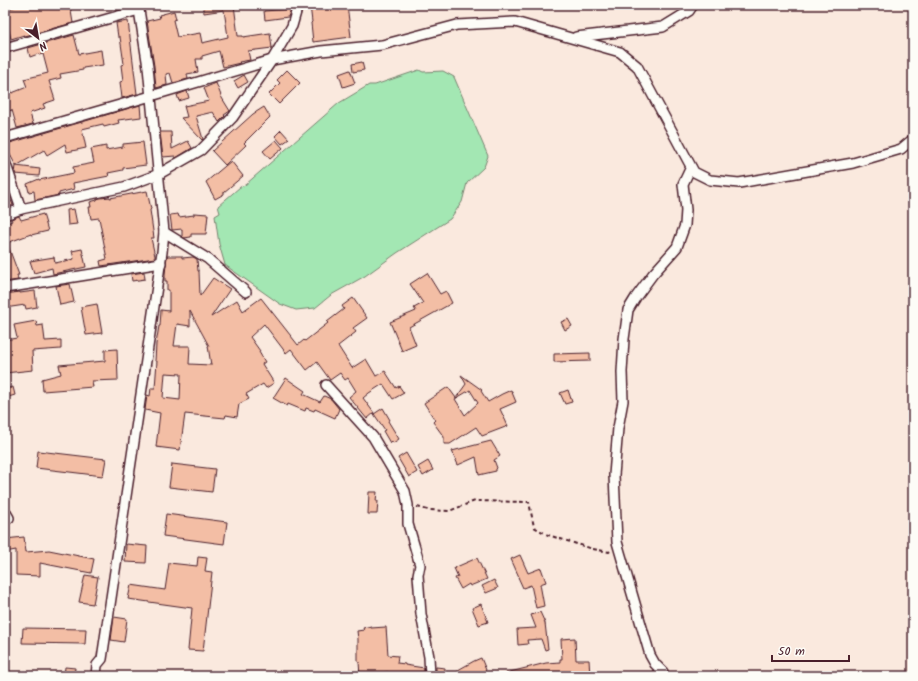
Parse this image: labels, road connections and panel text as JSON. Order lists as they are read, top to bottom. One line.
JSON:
{"scale_bar":"50 m","north":"bottom right"}
